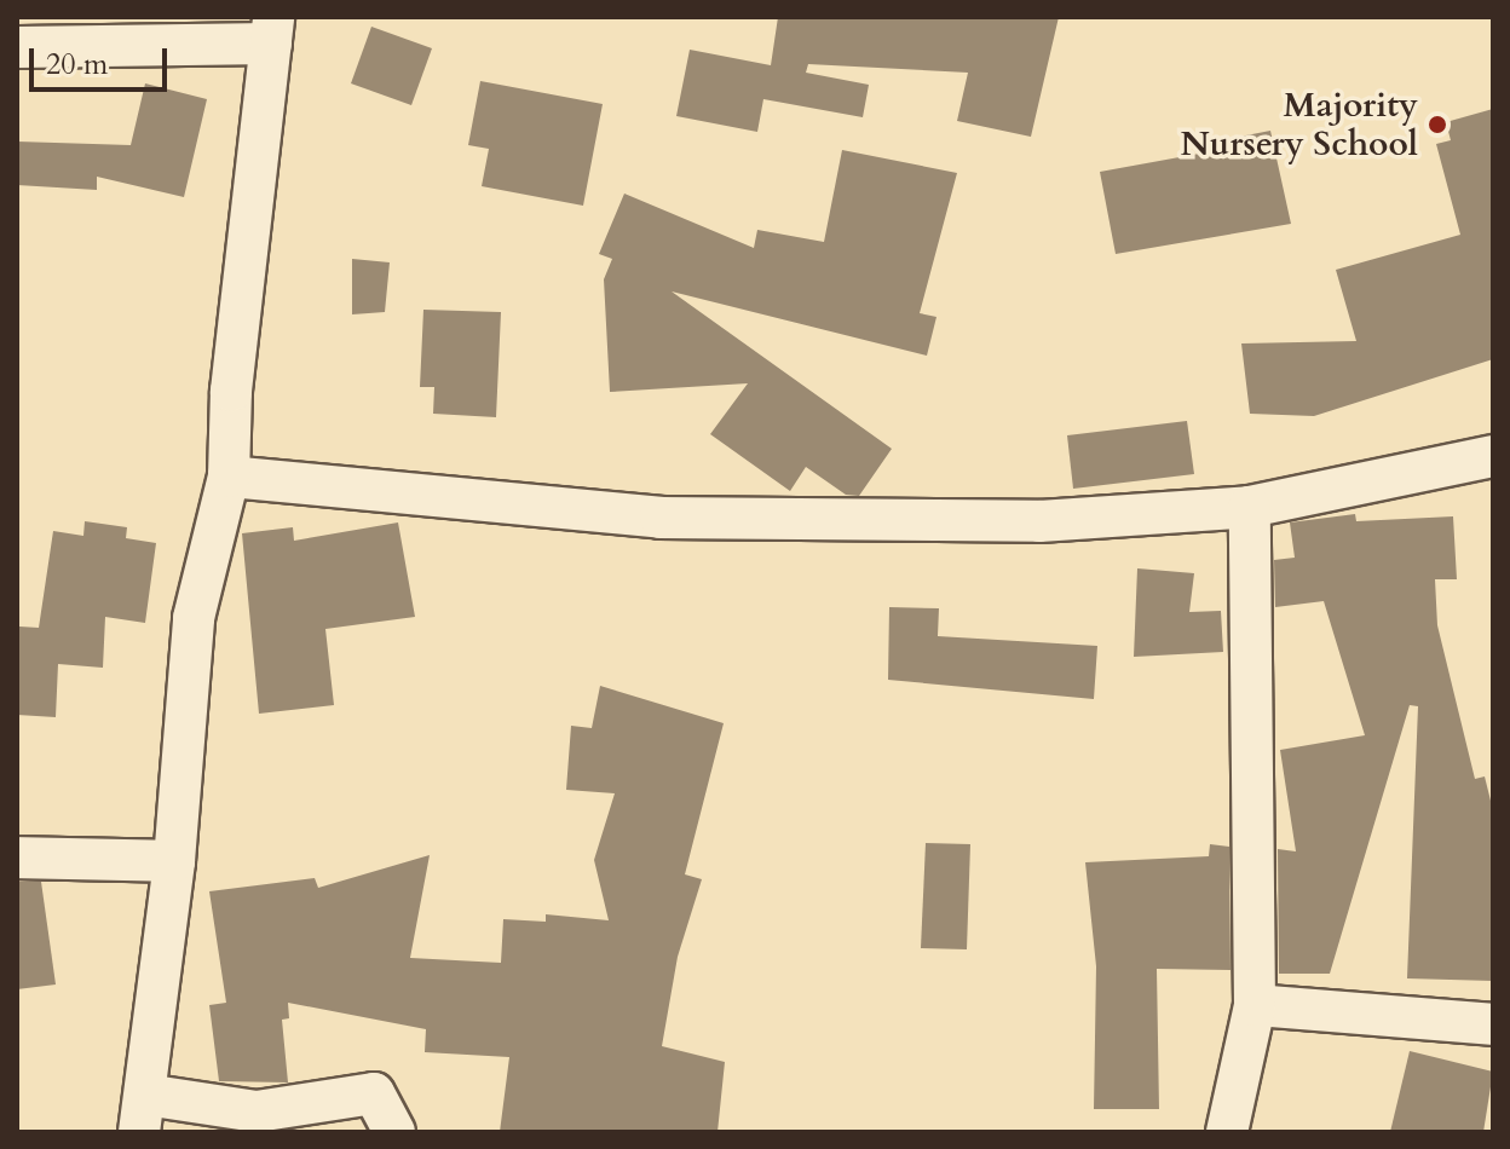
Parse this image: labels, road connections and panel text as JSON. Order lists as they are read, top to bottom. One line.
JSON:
{"places":["Majority Nursery School"],"scale_bar":"20 m"}
